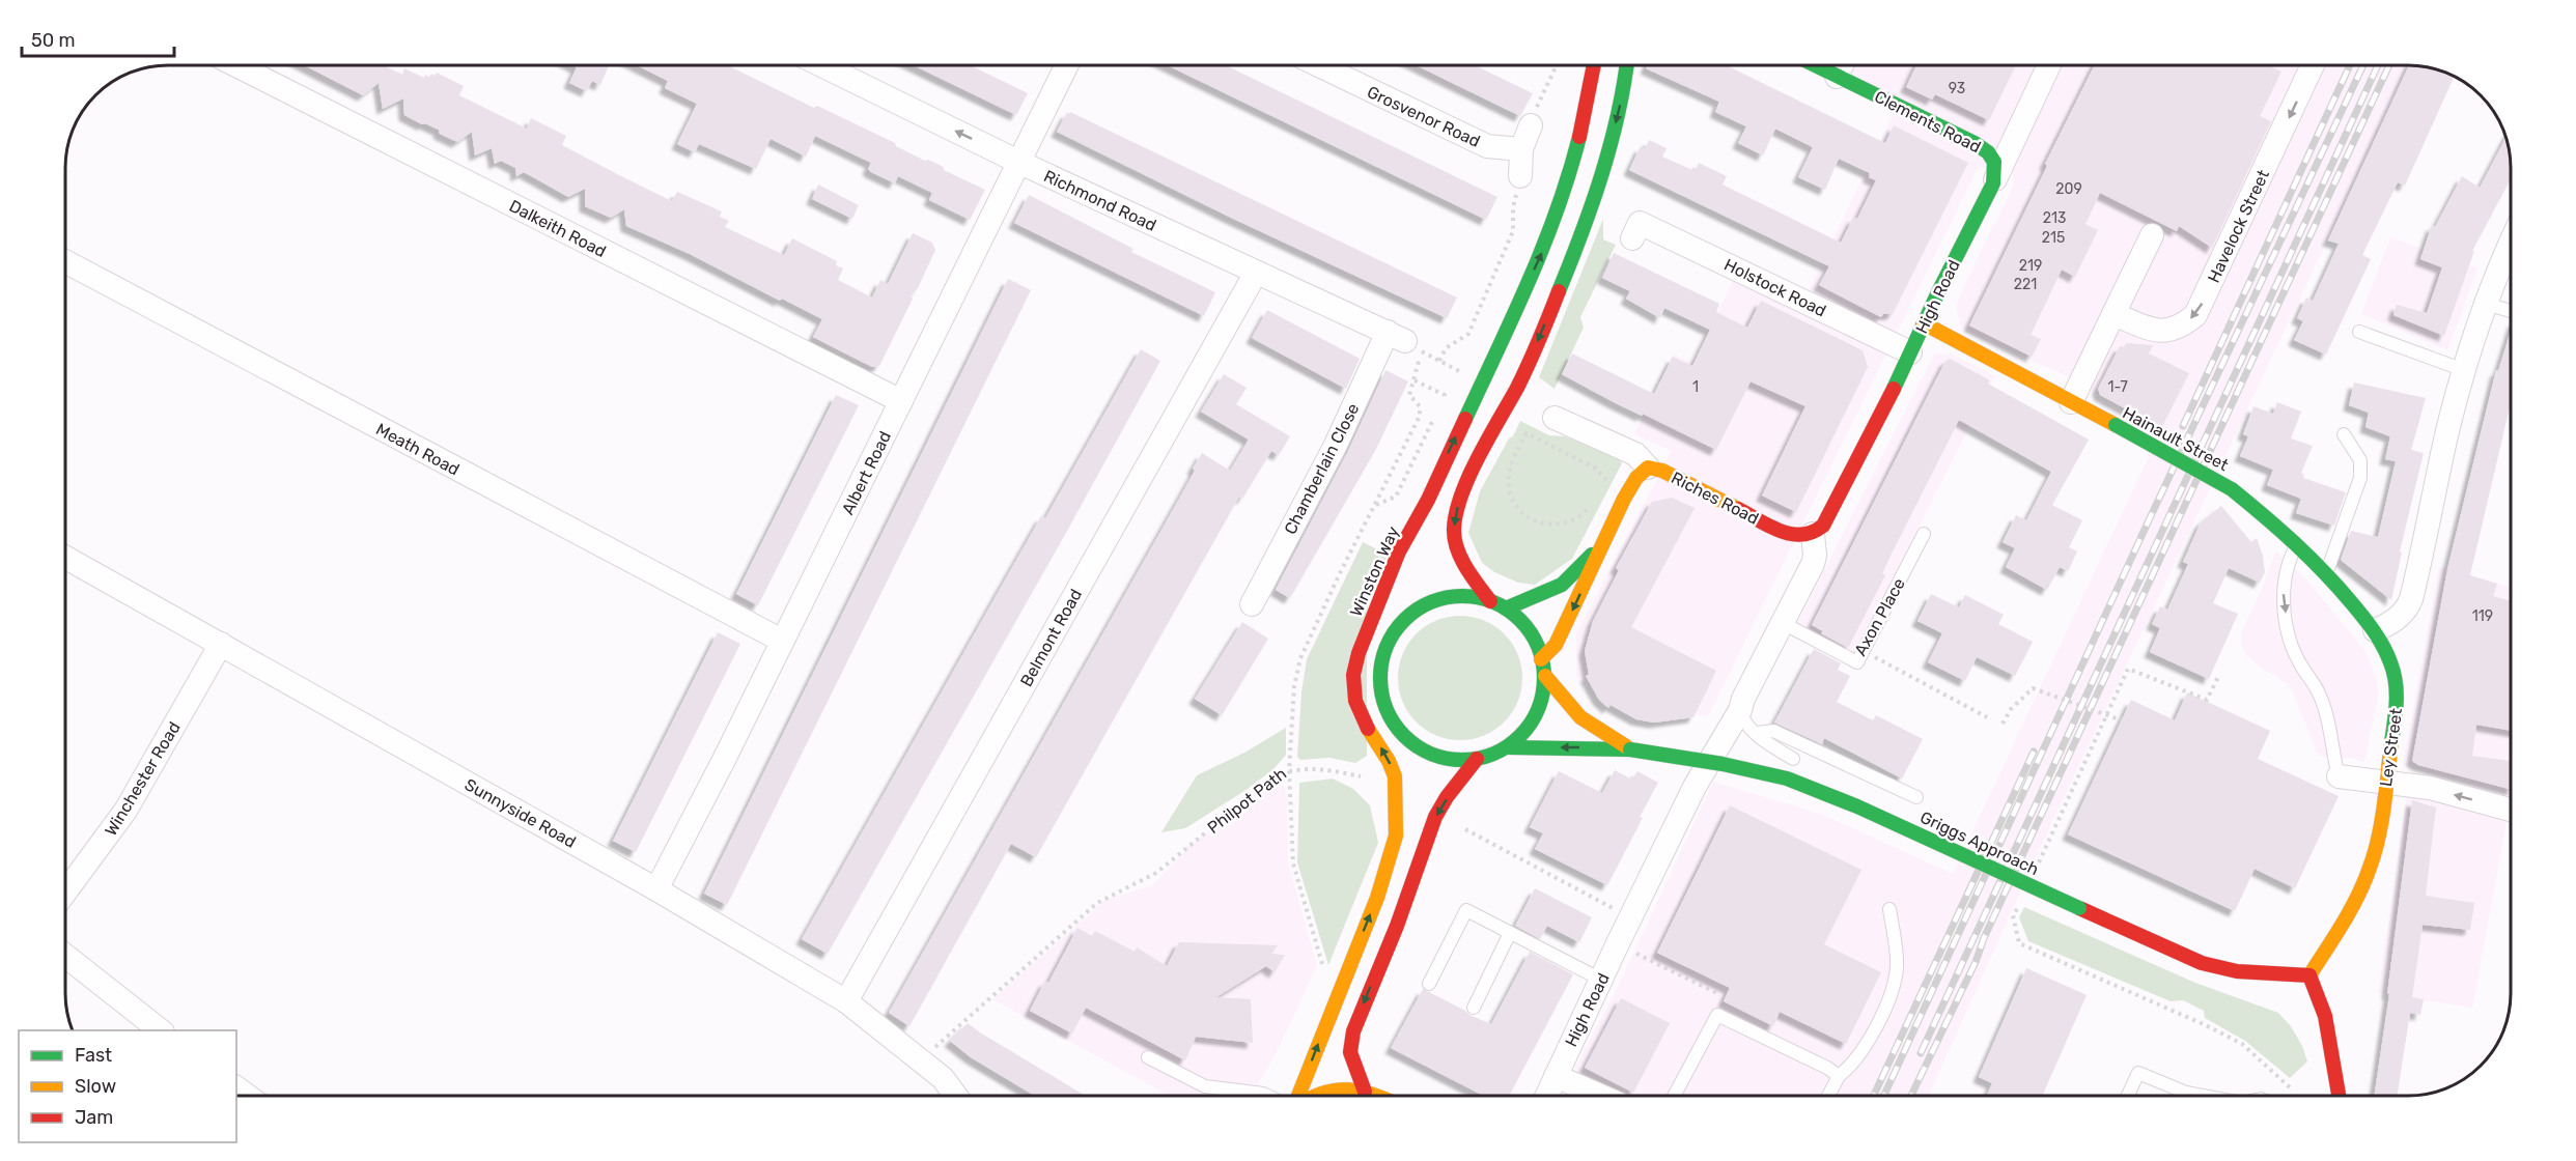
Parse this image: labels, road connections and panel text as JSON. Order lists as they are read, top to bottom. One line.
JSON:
{"streets":{"street":["Grosvenor Road","Clements Road","Richmond Road","Havelock Street","Dalkeith Road","Holstock Road","High Road","Hainault Street","Meath Road","Chamberlain Close","Albert Road","Riches Road","Winston Way","Belmont Road","Ley Street","Winchester Road","Sunnyside Road","Griggs Approach"],"lane":["Axon Place"],"path":["Philpot Path"]},"crossings":[["Clements Road","High Road"],["Richmond Road","Chamberlain Close"],["Richmond Road","Albert Road"],["Richmond Road","Belmont Road"],["Dalkeith Road","Albert Road"],["Holstock Road","High Road"],["High Road","Hainault Street"],["High Road","Riches Road"],["Hainault Street","Ley Street"],["Meath Road","Albert Road"],["Albert Road","Sunnyside Road"],["Belmont Road","Sunnyside Road"],["Ley Street","Griggs Approach"],["Winchester Road","Sunnyside Road"]],"one_way":["Havelock Street"],"house_numbers":["93","209","213","215","219","221","1","1-7","119"],"legend":["Fast","Slow","Jam"],"scale_bar":"50 m"}
